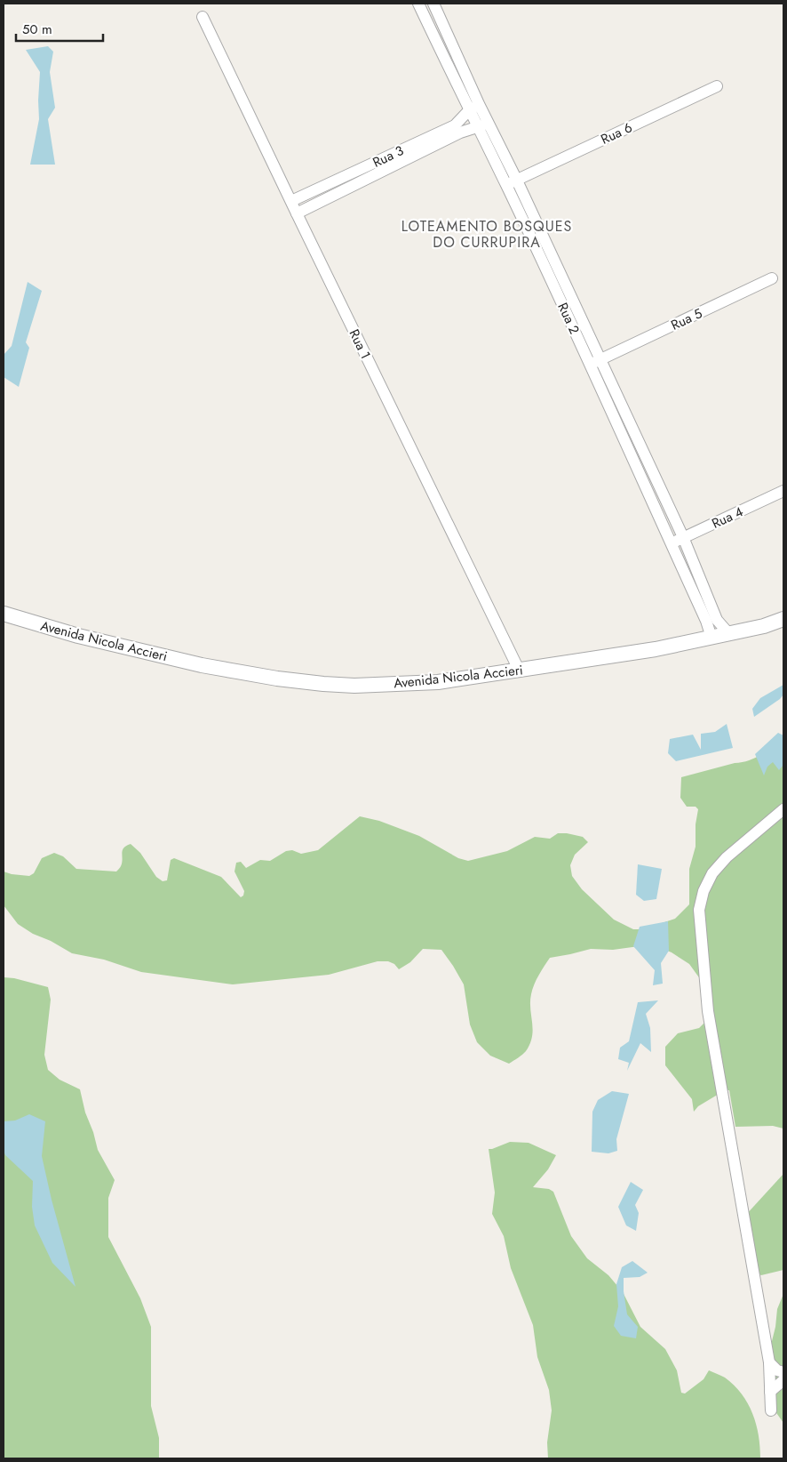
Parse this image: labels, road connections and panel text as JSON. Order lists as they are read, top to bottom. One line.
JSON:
{"streets":{"street":["Rua 6","Rua 3","Rua 2","Rua 5","Rua 1","Rua 4","Avenida Nicola Accieri"]},"crossings":[["Rua 6","Rua 2"],["Rua 3","Rua 2"],["Rua 3","Rua 1"],["Rua 2","Rua 5"],["Rua 2","Rua 4"],["Rua 2","Avenida Nicola Accieri"],["Rua 1","Avenida Nicola Accieri"]],"districts":["LOTEAMENTO BOSQUES DO CURRUPIRA"],"scale_bar":"50 m"}
